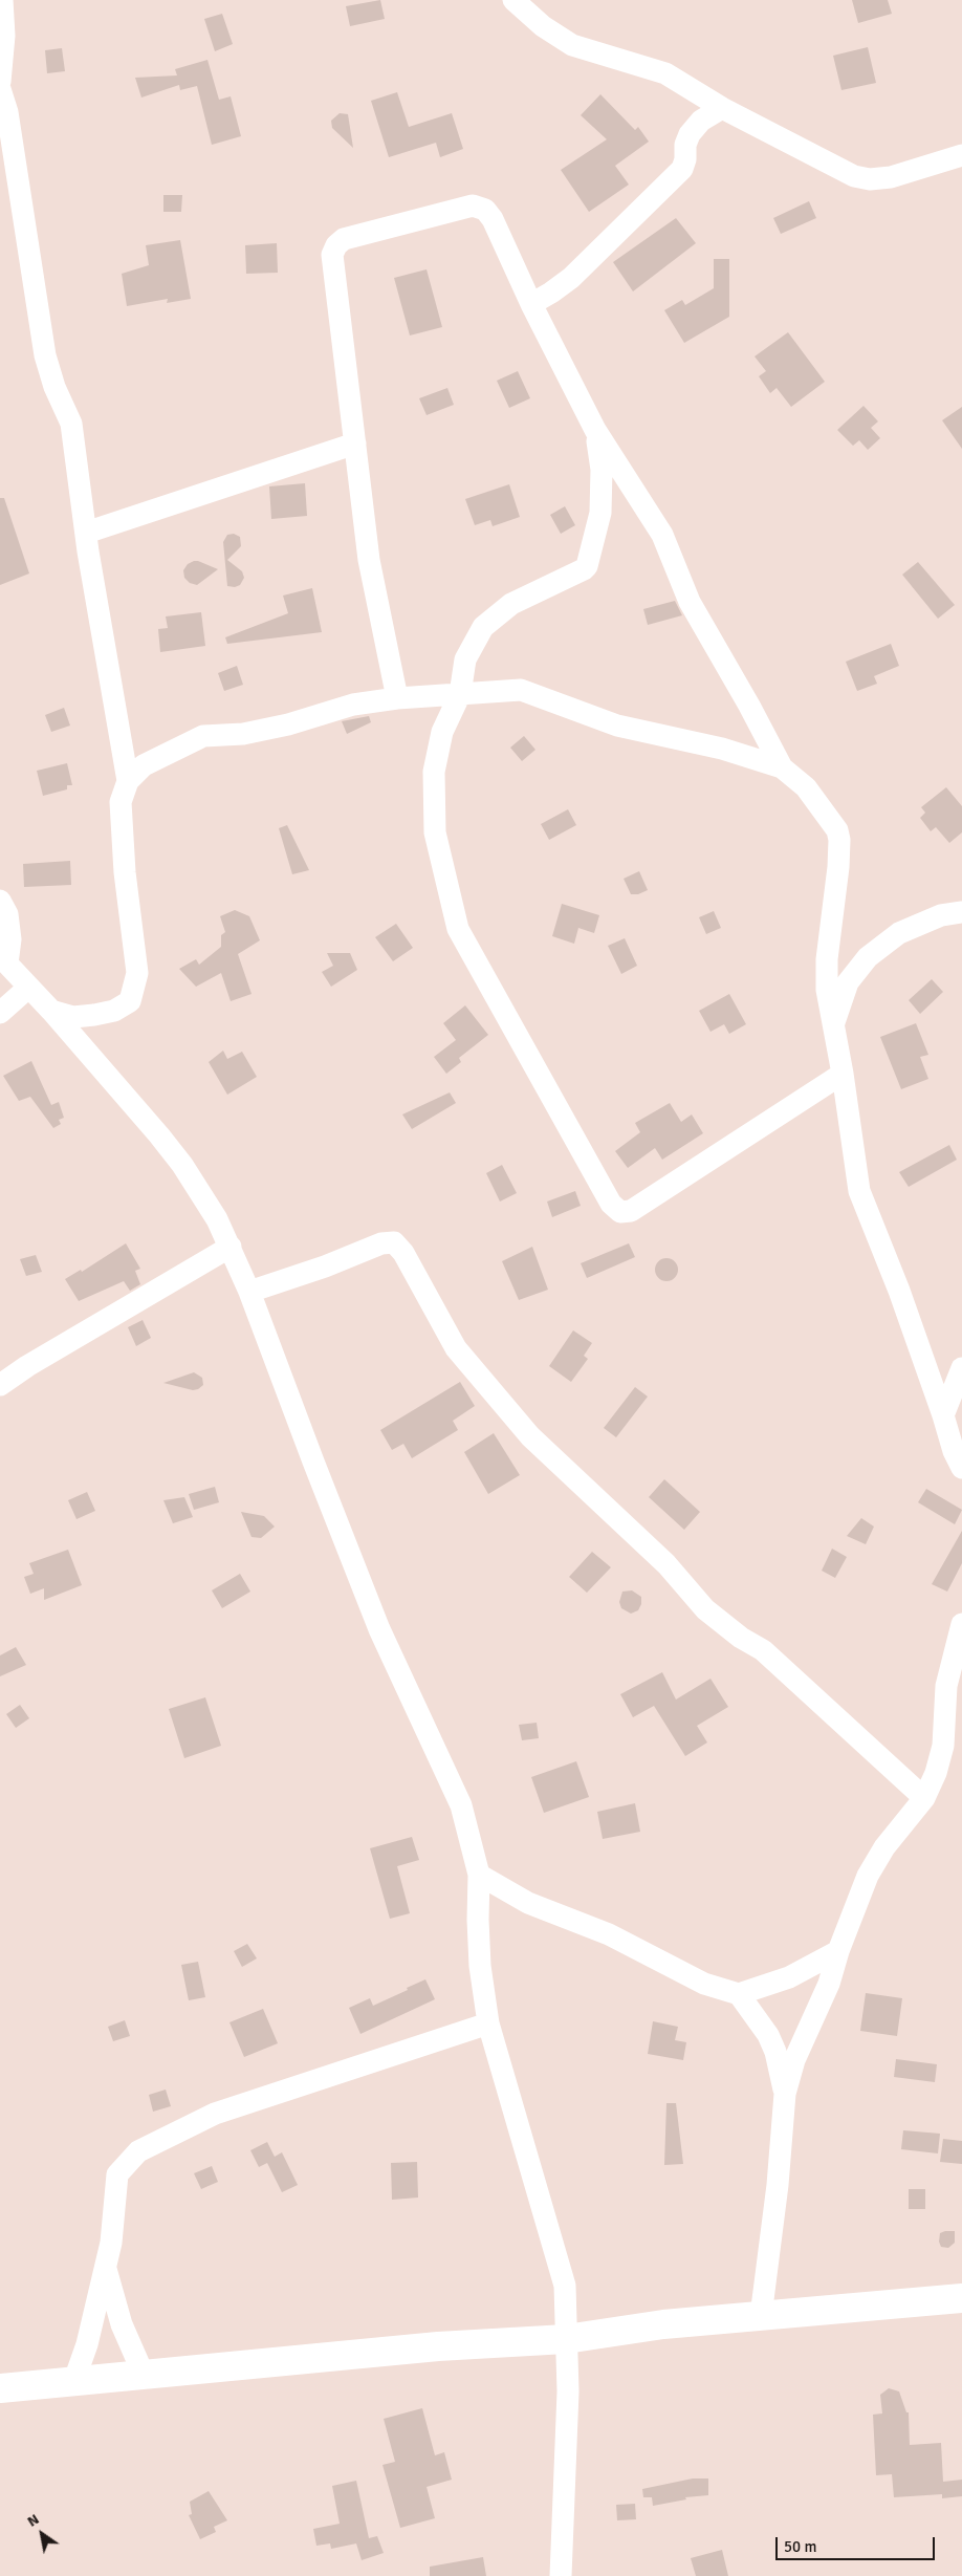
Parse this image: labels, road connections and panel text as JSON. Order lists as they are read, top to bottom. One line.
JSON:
{"scale_bar":"50 m","north":"top left"}
